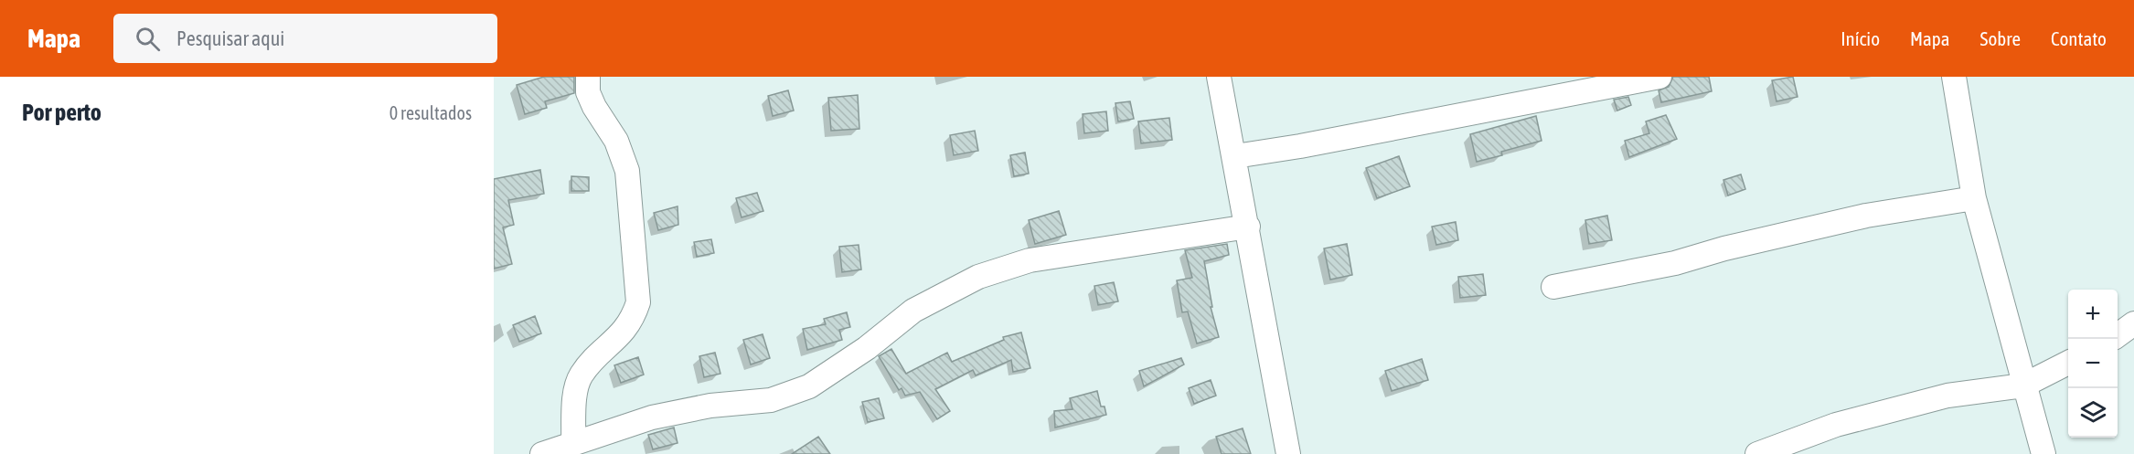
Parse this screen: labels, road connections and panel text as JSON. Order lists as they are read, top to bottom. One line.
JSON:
{"page":{"header":"Mapa","search":"Pesquisar aqui","nav":["Início","Mapa","Sobre","Contato"],"heading":["Por perto","0 resultados"],"map_buttons":["+","−"]}}
